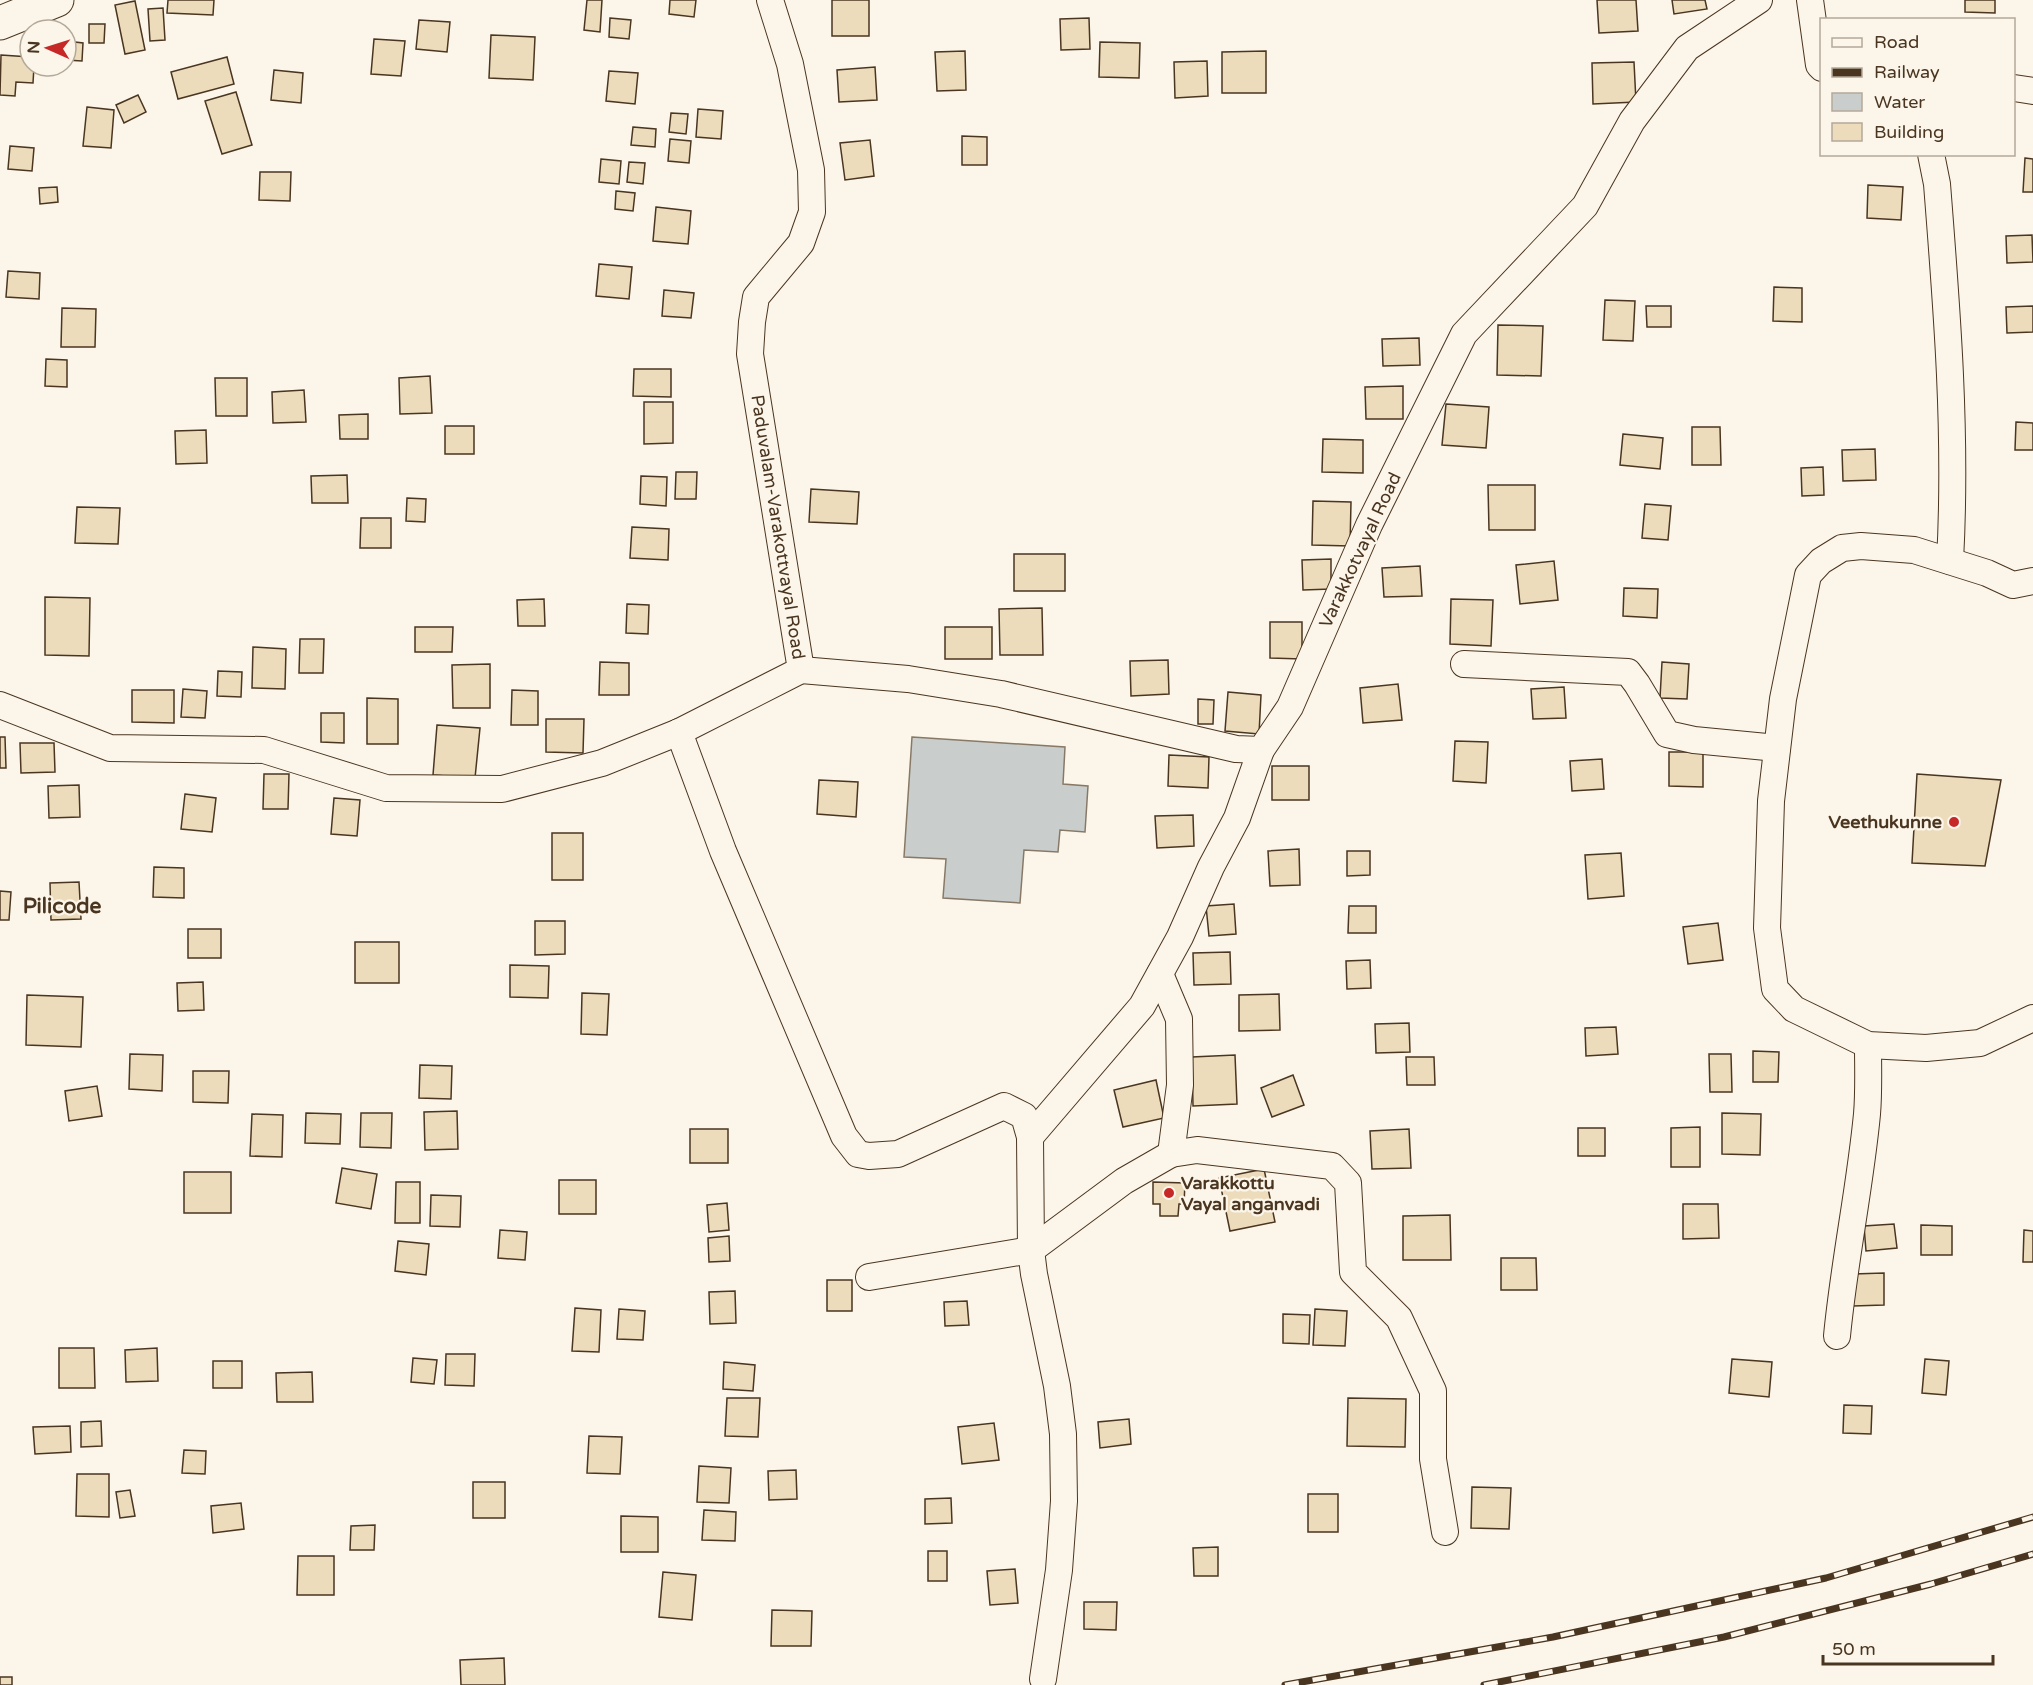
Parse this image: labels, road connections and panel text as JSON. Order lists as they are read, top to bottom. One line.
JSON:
{"streets":{"street":["Paduvalam-Varakottvayal Road","Varakkotvayal Road"]},"districts":["Pilicode"],"places":["Veethukunne","Varakkottu Vayal anganvadi"],"legend":["Road","Railway","Water","Building"],"scale_bar":"50 m","north":"left"}
